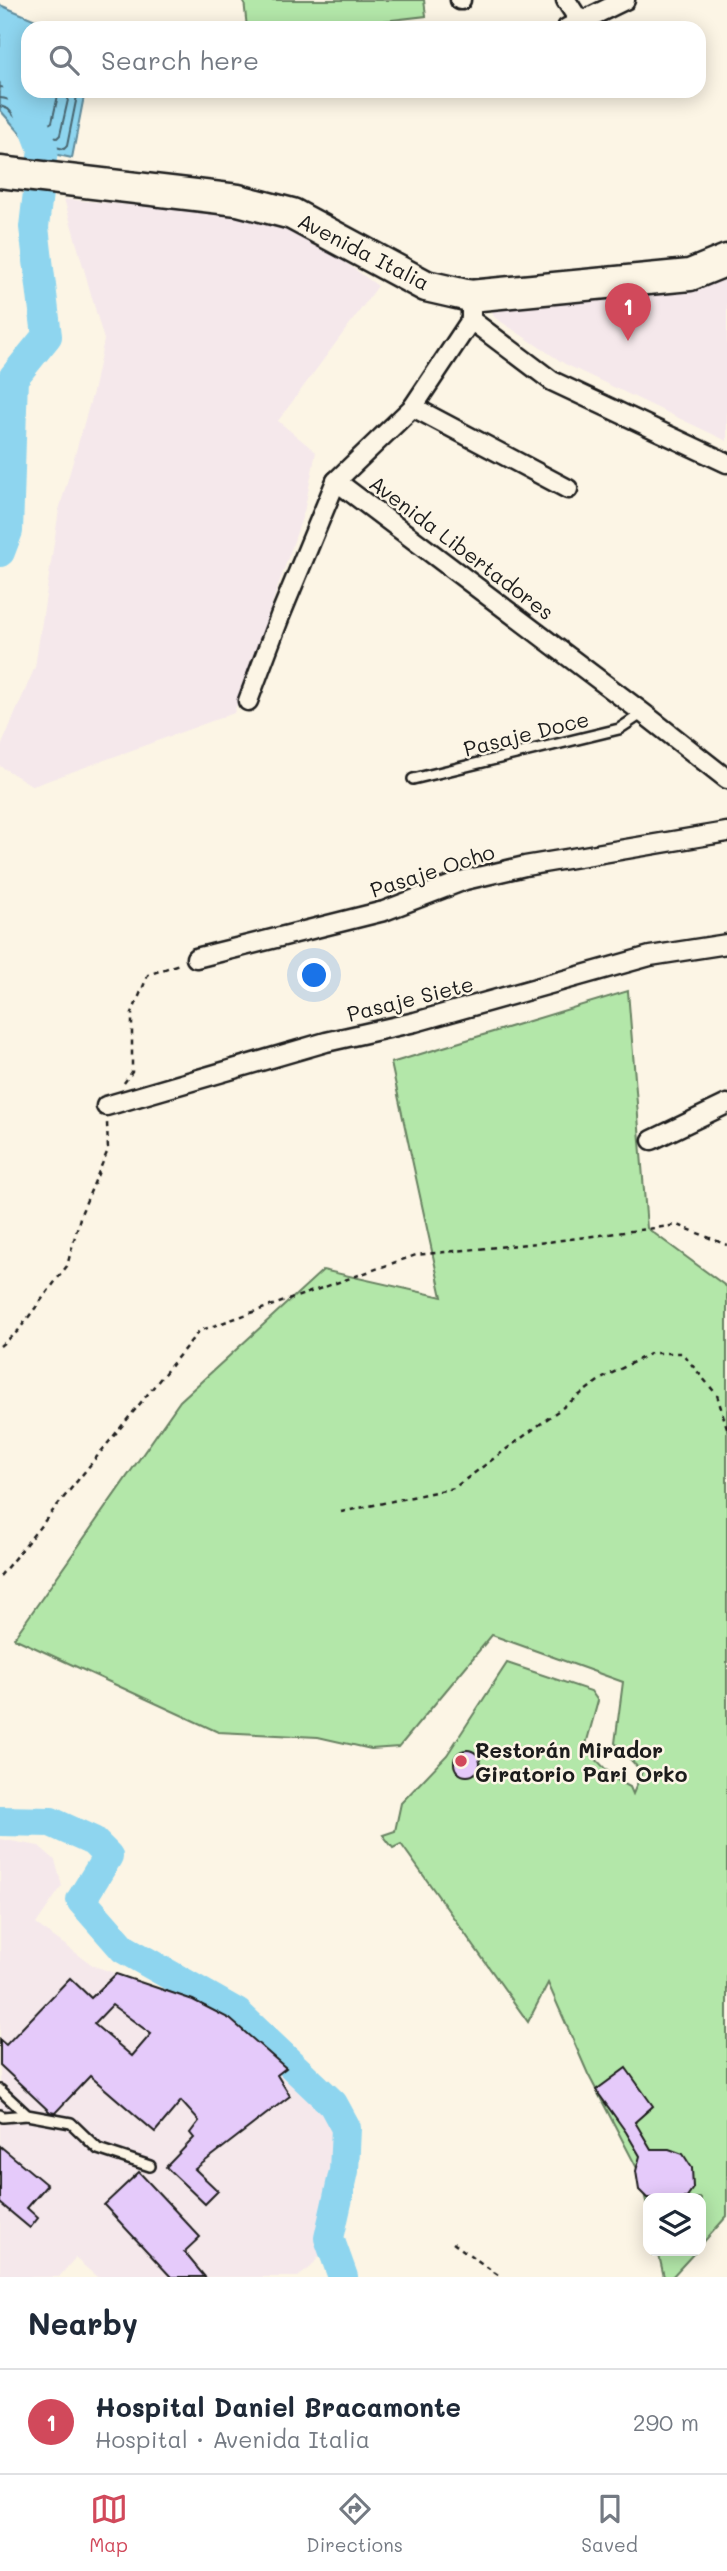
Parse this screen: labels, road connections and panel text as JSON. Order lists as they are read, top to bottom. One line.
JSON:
{"streets":{"highway":["Avenida Italia"],"street":["Avenida Libertadores","Pasaje Ocho","Pasaje Siete"],"lane":["Pasaje Doce"]},"crossings":[["Avenida Italia","Avenida Libertadores"],["Avenida Libertadores","Pasaje Doce"]],"places":["Restorán Mirador Giratorio Pari Orko"],"page":{"search":"Search here","pins":"1","heading":"Nearby","list":[{"mark":"1","name":"Hospital Daniel Bracamonte","note":"Hospital · Avenida Italia","value":"290 m"}],"nav":["Map","Directions","Saved"]}}
